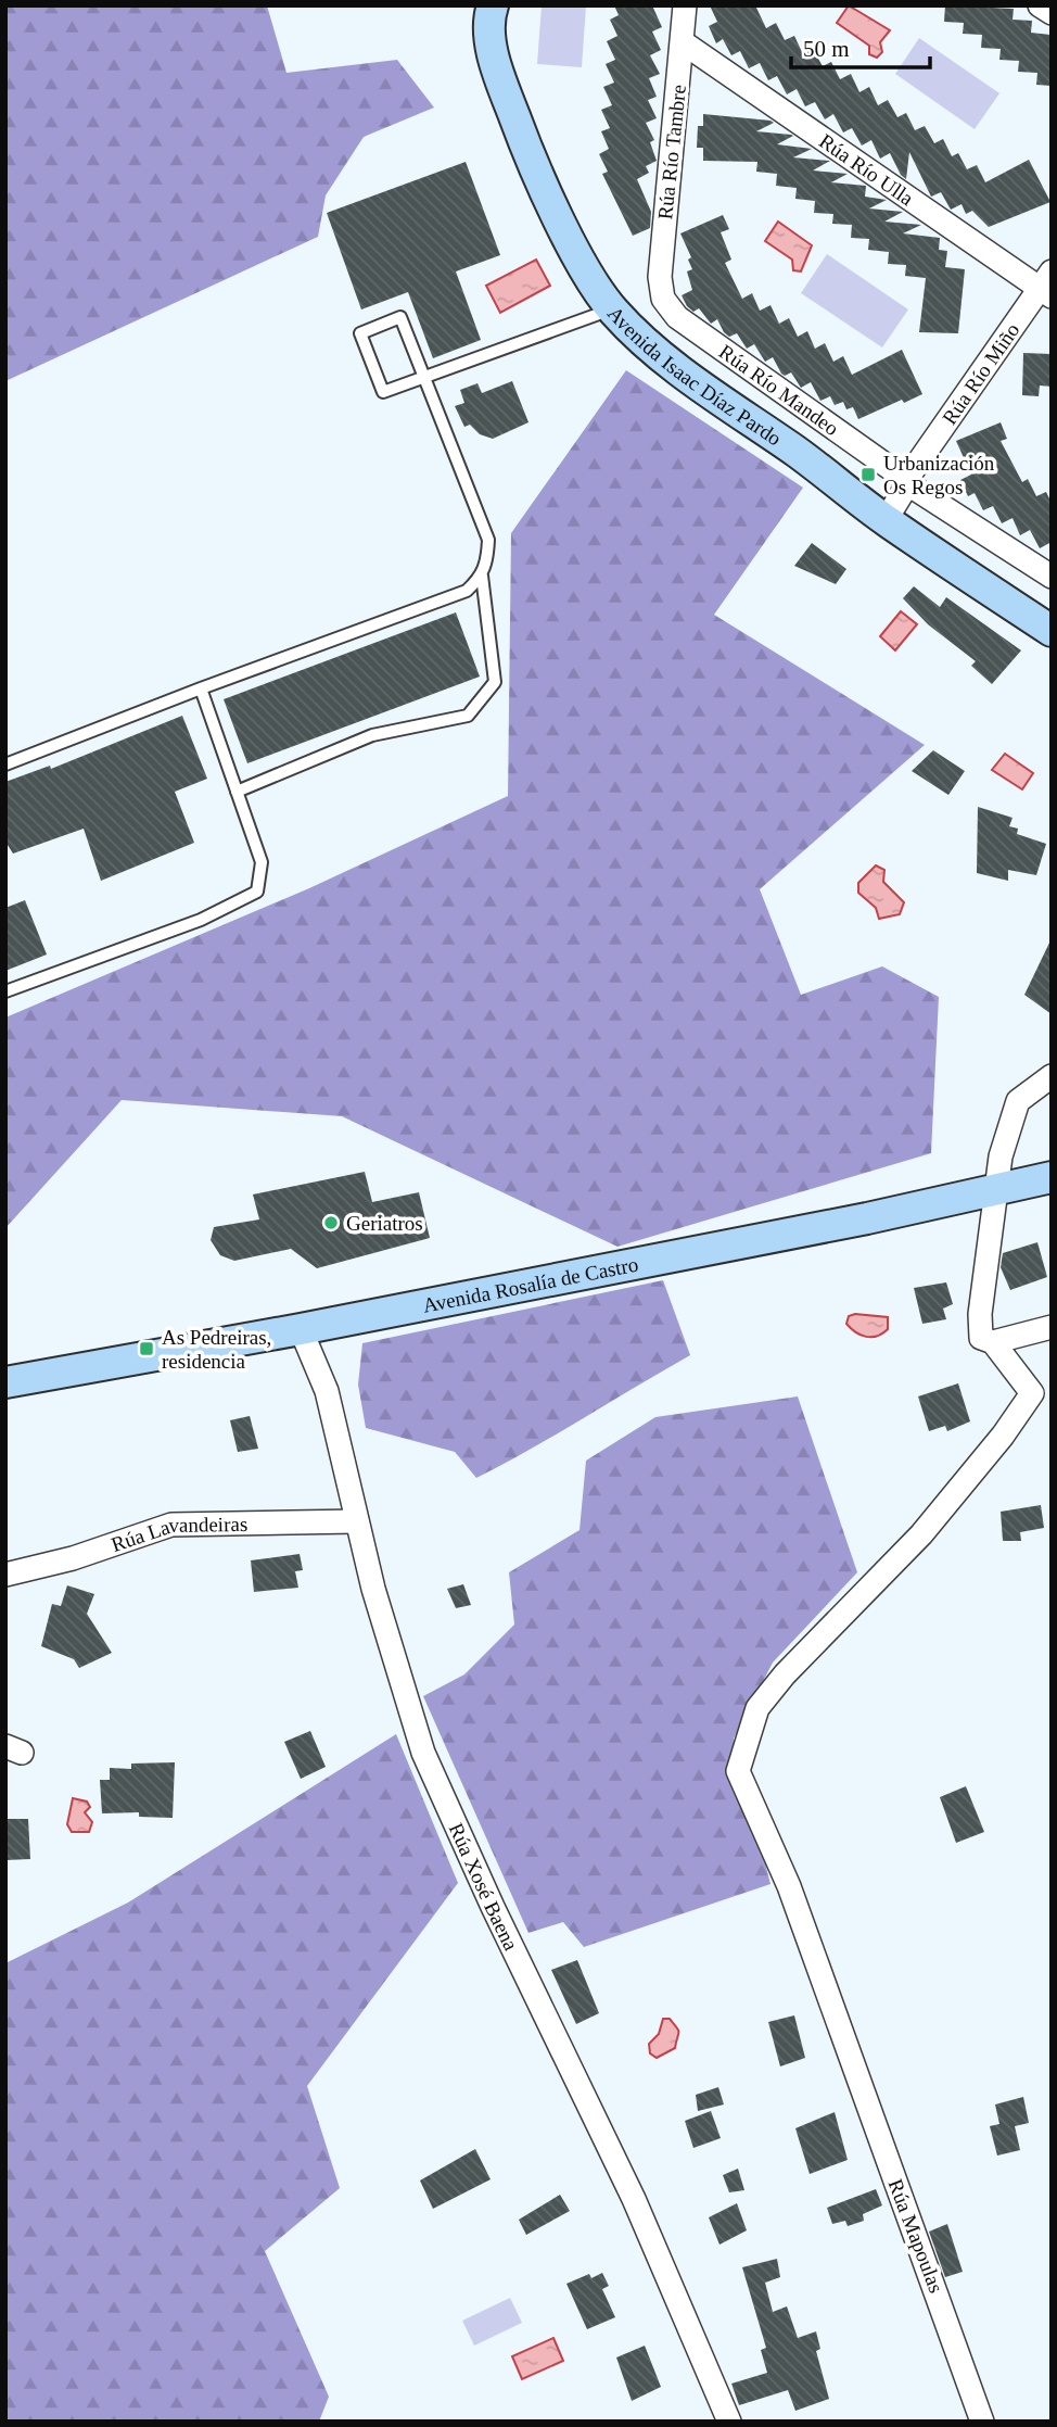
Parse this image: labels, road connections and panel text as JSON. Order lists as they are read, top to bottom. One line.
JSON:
{"streets":{"street":["Rúa Río Tambre","Rúa Río Ulla","Avenida Isaac Díaz Pardo","Rúa Río Miño","Rúa Río Mandeo","Avenida Rosalía de Castro","Rúa Lavandeiras","Rúa Xosé Baena","Rúa Mapoulas"]},"crossings":[["Rúa Río Tambre","Rúa Río Ulla"],["Rúa Río Tambre","Rúa Río Mandeo"],["Rúa Río Ulla","Rúa Río Miño"],["Avenida Isaac Díaz Pardo","Rúa Río Miño"],["Rúa Río Miño","Rúa Río Mandeo"],["Avenida Rosalía de Castro","Rúa Xosé Baena"],["Rúa Lavandeiras","Rúa Xosé Baena"]],"places":{"transit":["Urbanización Os Regos","As Pedreiras, residencia"],"other":["Geriatros"]},"scale_bar":"50 m"}
